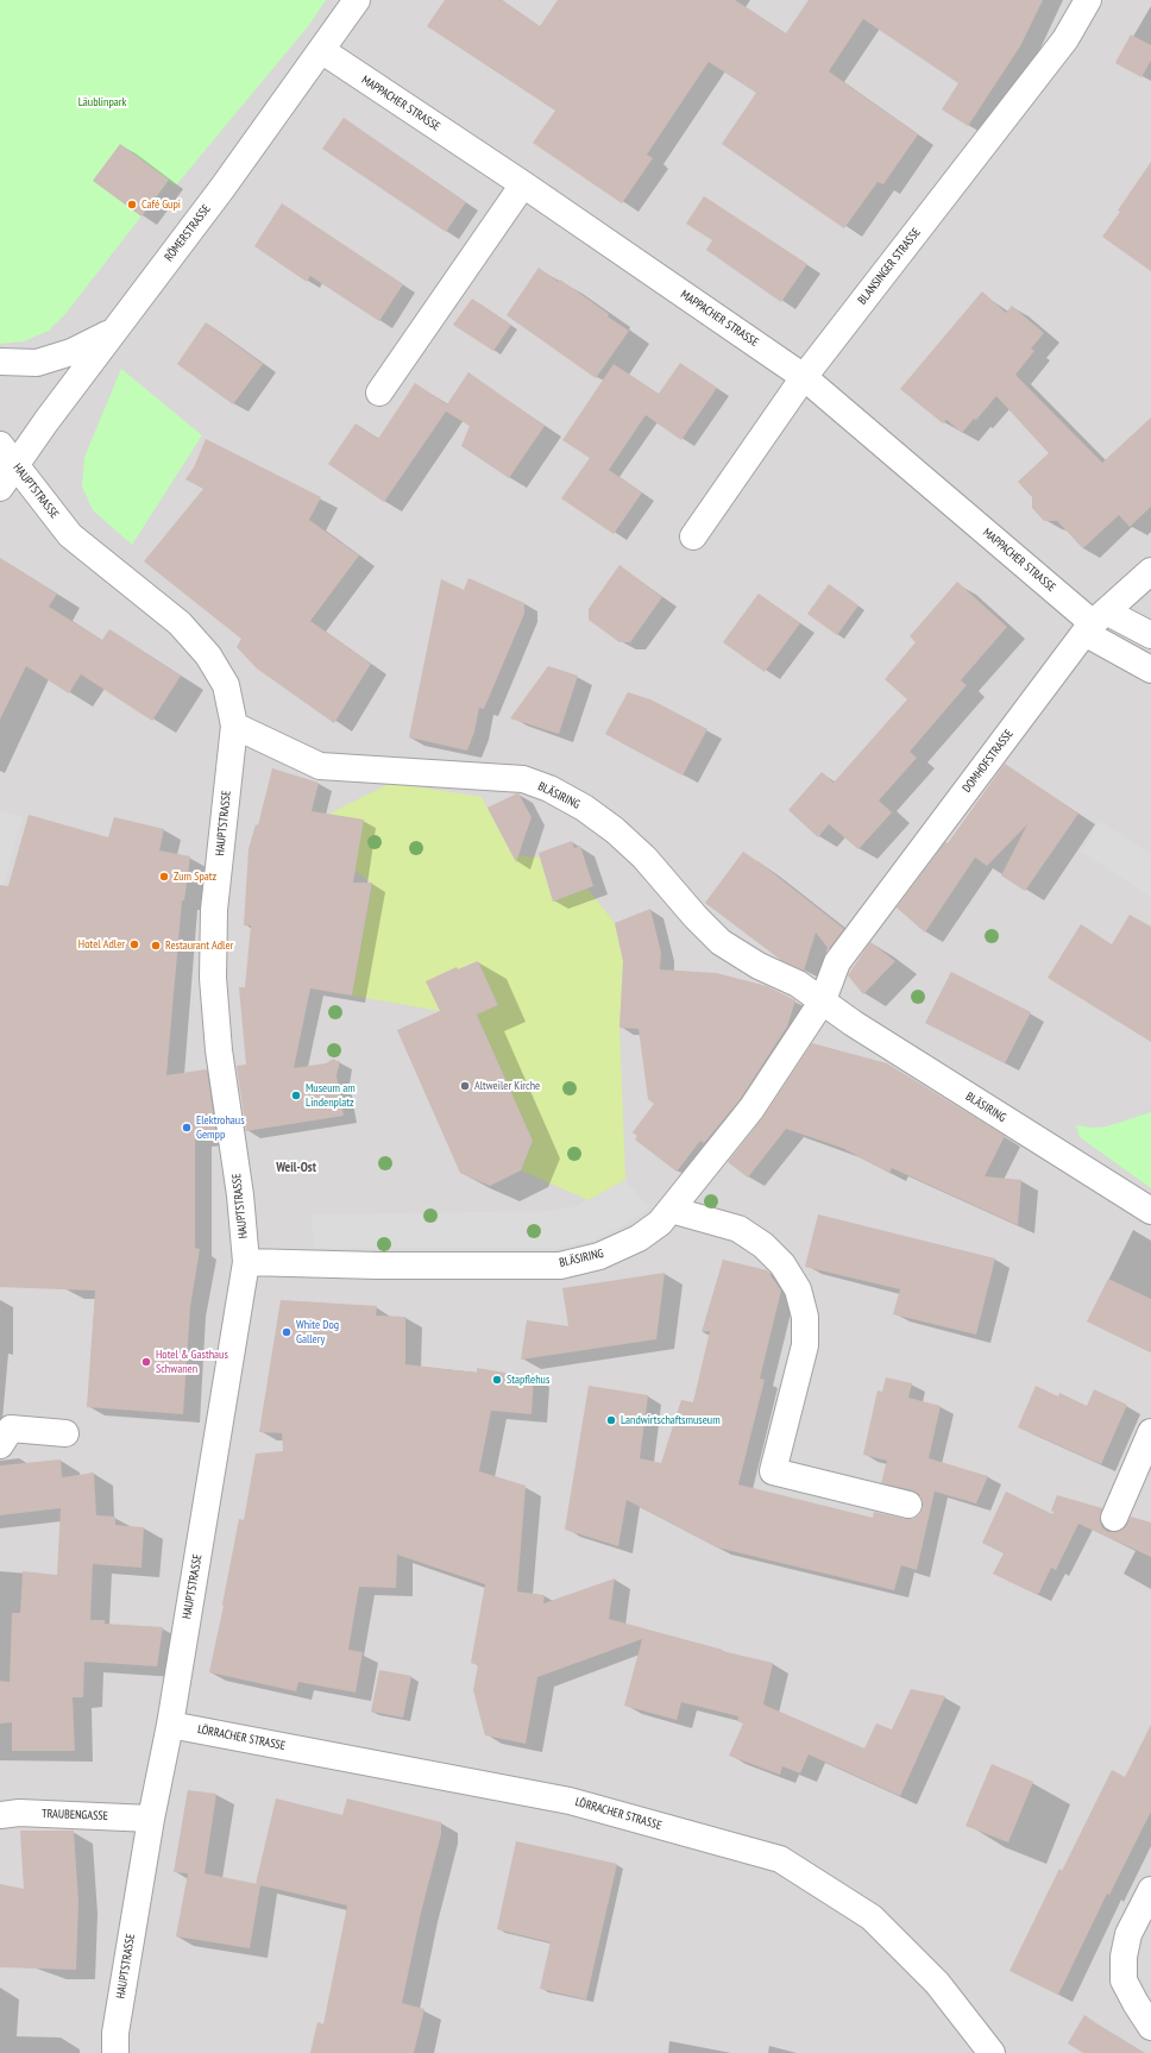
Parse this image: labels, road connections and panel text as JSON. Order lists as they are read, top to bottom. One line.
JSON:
{"streets":{"street":["MAPPACHER STRASSE","RÖMERSTRASSE","BLANSINGER STRASSE","HAUPTSTRASSE","DOMHOFSTRASSE","BLÄSIRING","LÖRRACHER STRASSE","TRAUBENGASSE"]},"crossings":[["MAPPACHER STRASSE","RÖMERSTRASSE"],["MAPPACHER STRASSE","BLANSINGER STRASSE"],["MAPPACHER STRASSE","DOMHOFSTRASSE"],["RÖMERSTRASSE","HAUPTSTRASSE"],["HAUPTSTRASSE","BLÄSIRING"],["HAUPTSTRASSE","LÖRRACHER STRASSE"],["HAUPTSTRASSE","TRAUBENGASSE"],["DOMHOFSTRASSE","BLÄSIRING"]],"districts":["Weil-Ost"],"parks":["Läublinpark"],"places":["Café Gupi","Zum Spatz","Hotel Adler","Restaurant Adler","Altweiler Kirche","Museum am Lindenplatz","Elektrohaus Gempp","White Dog Gallery","Hotel & Gasthaus Schwanen","Stapflehus","Landwirtschaftsmuseum"]}
